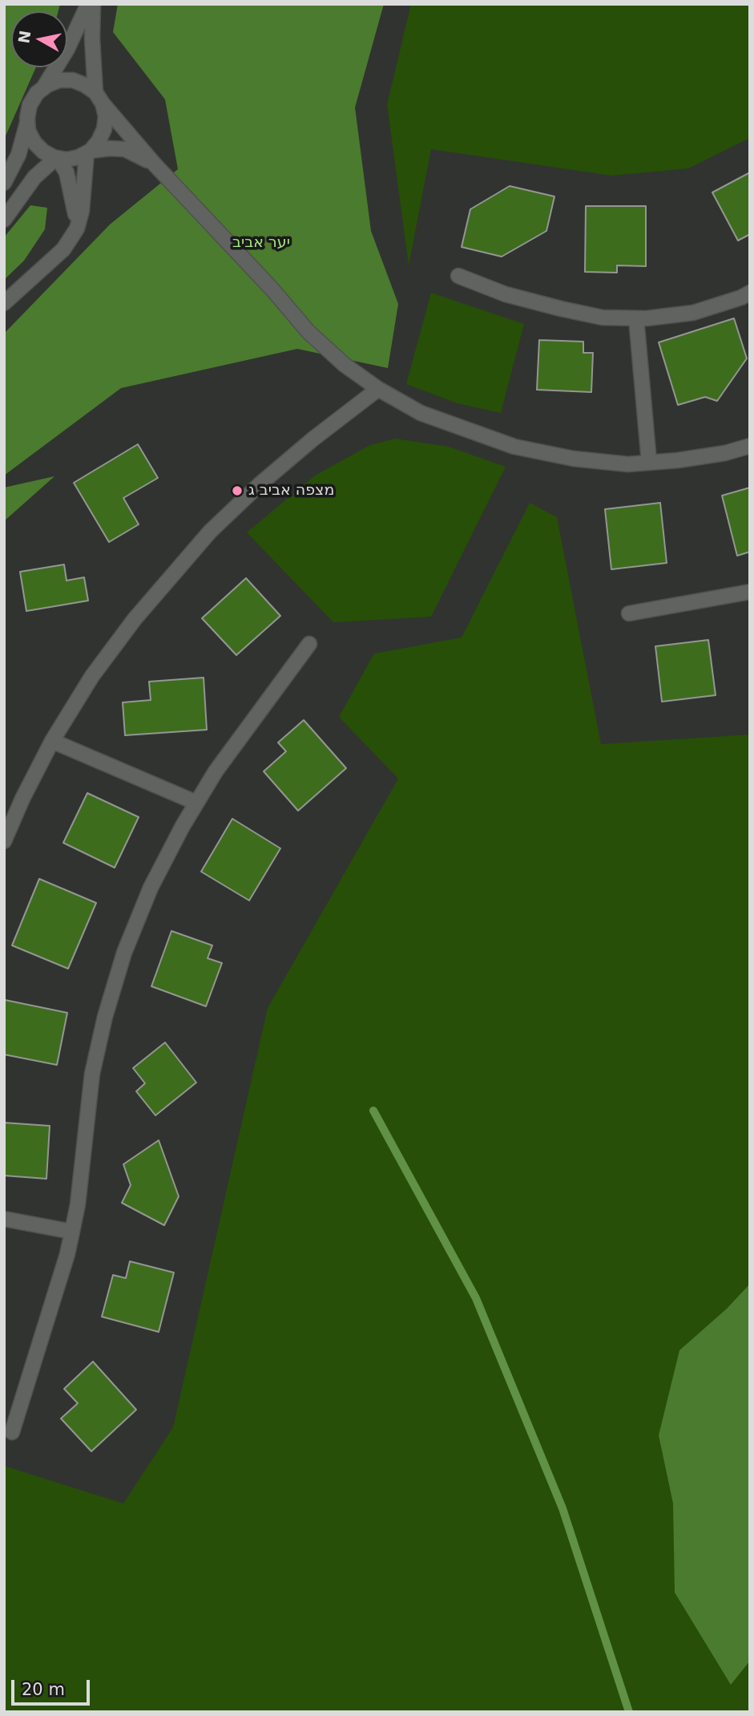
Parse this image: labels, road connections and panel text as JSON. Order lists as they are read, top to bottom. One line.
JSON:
{"parks":["יער אביב"],"places":["מצפה אביב ג"],"scale_bar":"20 m","north":"left"}
